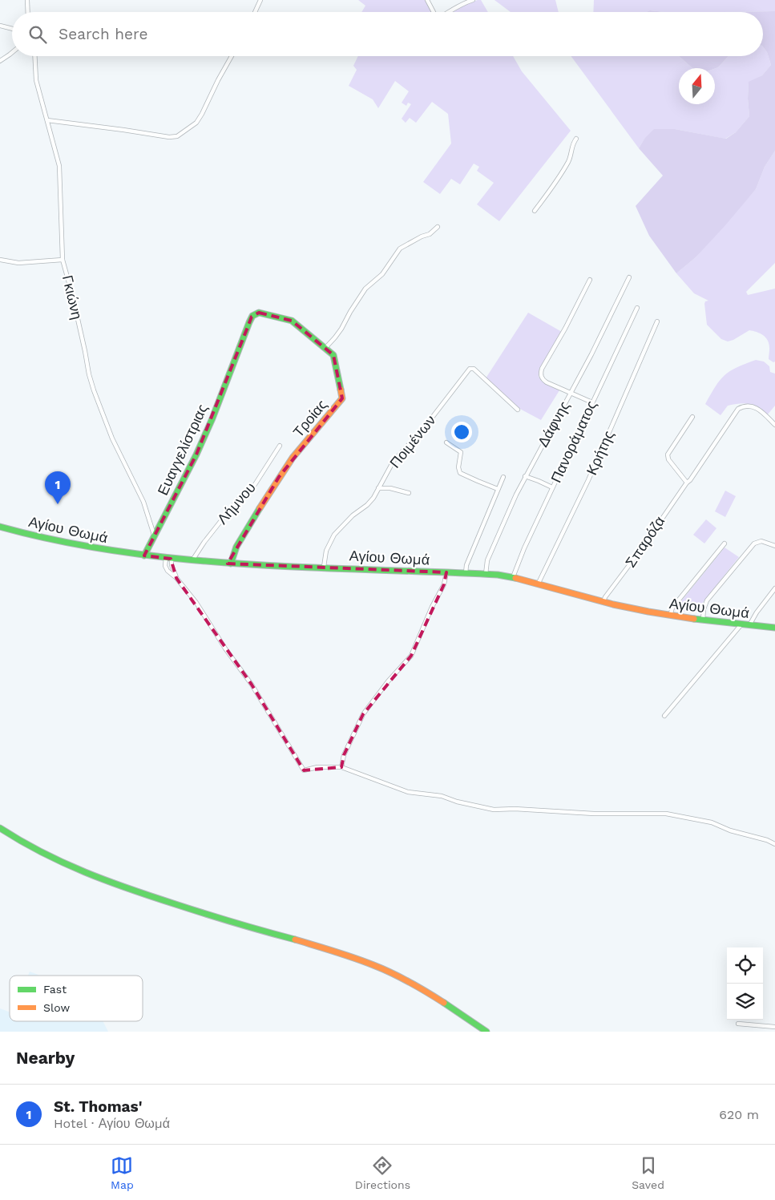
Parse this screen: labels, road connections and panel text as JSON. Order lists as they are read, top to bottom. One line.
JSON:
{"streets":{"street":["Γκιώνη","Τροίας","Δάφνης","Ποιμένων","Πανοράματος","Ευαγγελίστριας","Κρήτης","Λήμνου","Αγίου Θωμά","Σπαρόζα"]},"crossings":[["Γκιώνη","Ευαγγελίστριας"],["Τροίας","Ευαγγελίστριας"],["Τροίας","Αγίου Θωμά"],["Δάφνης","Αγίου Θωμά"],["Ποιμένων","Αγίου Θωμά"],["Πανοράματος","Αγίου Θωμά"],["Ευαγγελίστριας","Αγίου Θωμά"],["Κρήτης","Αγίου Θωμά"],["Λήμνου","Αγίου Θωμά"],["Αγίου Θωμά","Σπαρόζα"]],"legend":["Fast","Slow"],"north":"top","page":{"search":"Search here","pins":"1","heading":"Nearby","list":[{"mark":"1","name":"St. Thomas'","note":"Hotel · Αγίου Θωμά","value":"620 m"}],"nav":["Map","Directions","Saved"]}}
